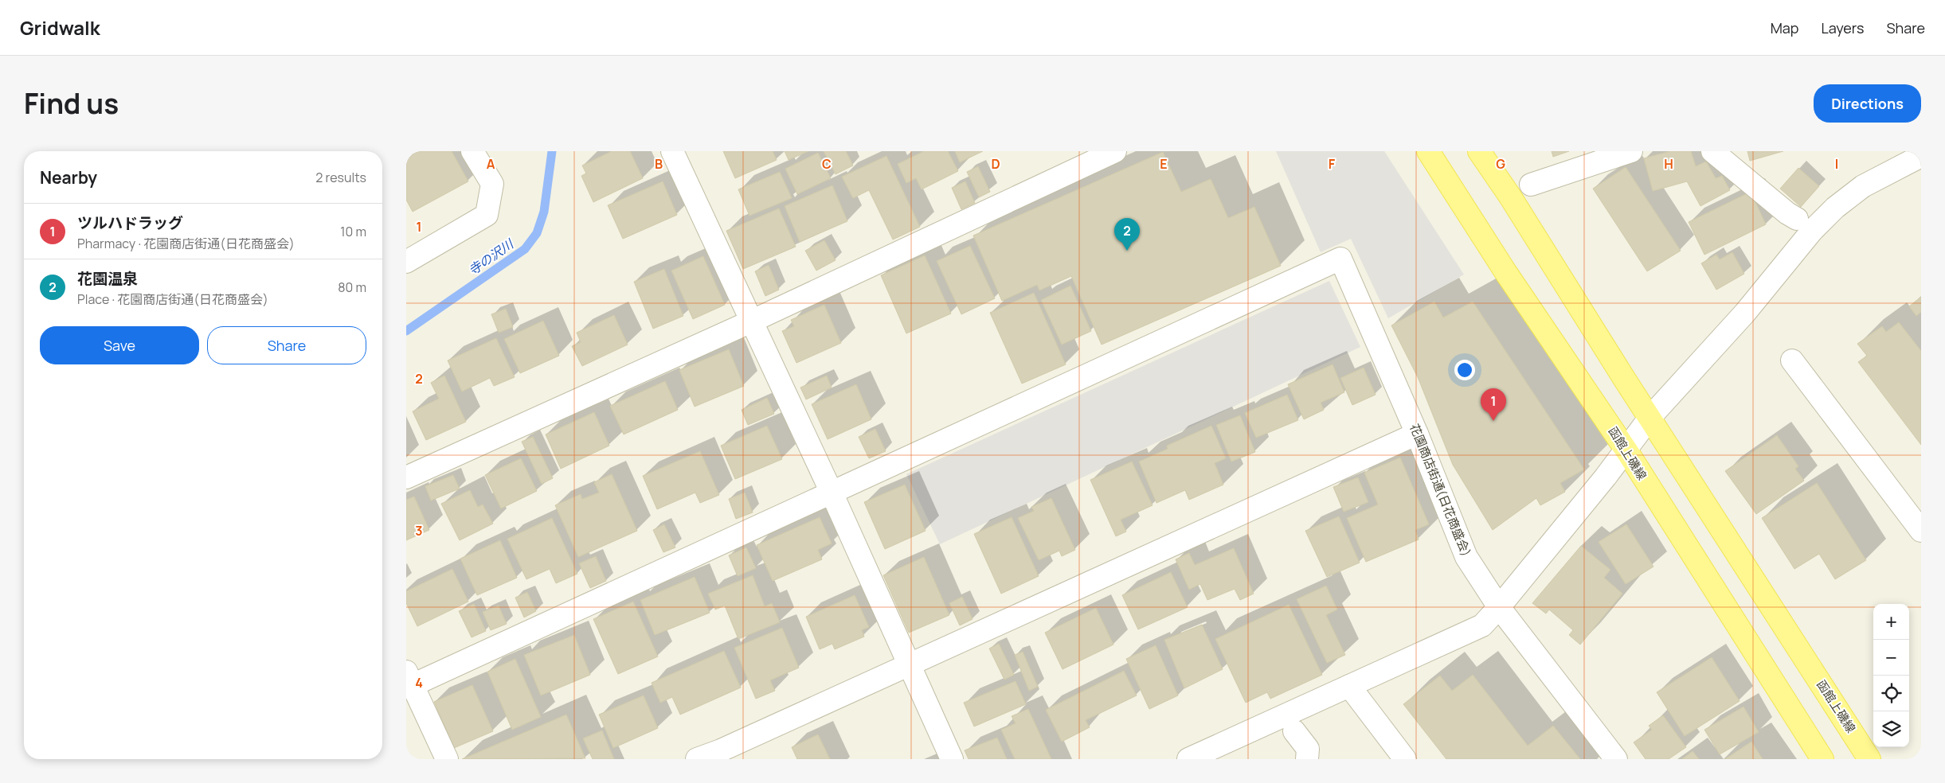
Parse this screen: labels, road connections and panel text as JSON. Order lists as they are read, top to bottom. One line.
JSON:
{"streets":{"main road":["函館上磯線"],"street":["花園商店街通(日花商盛会)"]},"water":["寺の沢川"],"page":{"header":"Gridwalk","nav":["Map","Layers","Share"],"title":"Find us","buttons":["Directions",["Save","Share"]],"heading":["Nearby","2 results"],"list":[{"mark":"1","name":"ツルハドラッグ","note":"Pharmacy · 花園商店街通(日花商盛会)","value":"10 m"},{"mark":"2","name":"花園温泉","note":"Place · 花園商店街通(日花商盛会)","value":"80 m"}],"pins":["2","1"],"map_buttons":["+","−"]},"grid":{"columns":["A","B","C","D","E","F","G","H","I"],"rows":["1","2","3","4"]}}
